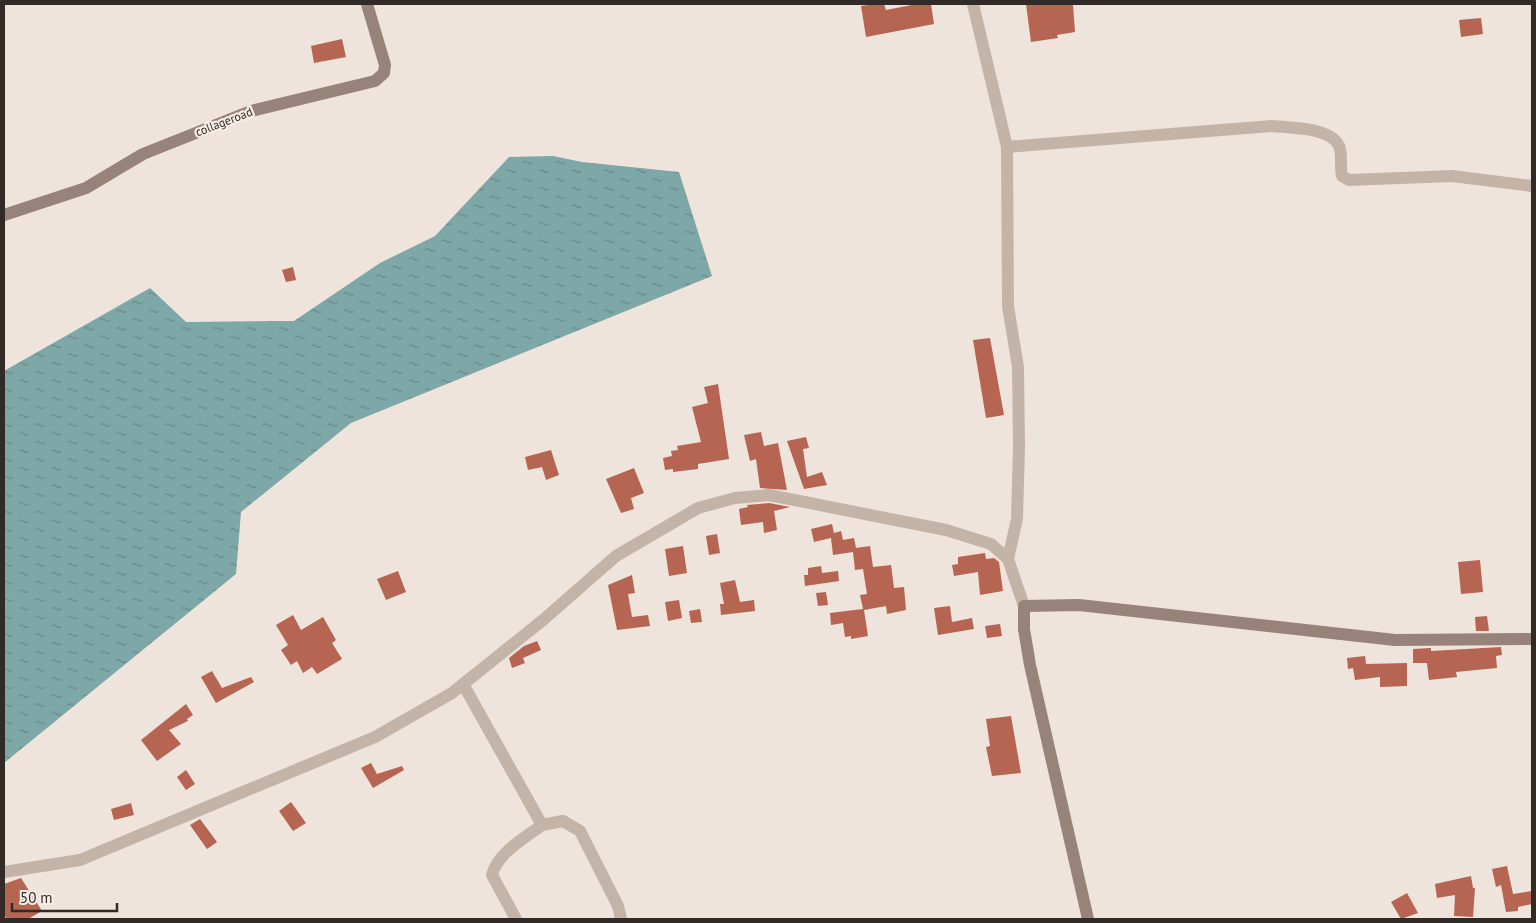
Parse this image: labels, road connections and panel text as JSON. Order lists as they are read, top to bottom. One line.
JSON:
{"streets":{"main road":["collageroad"]},"scale_bar":"50 m"}
